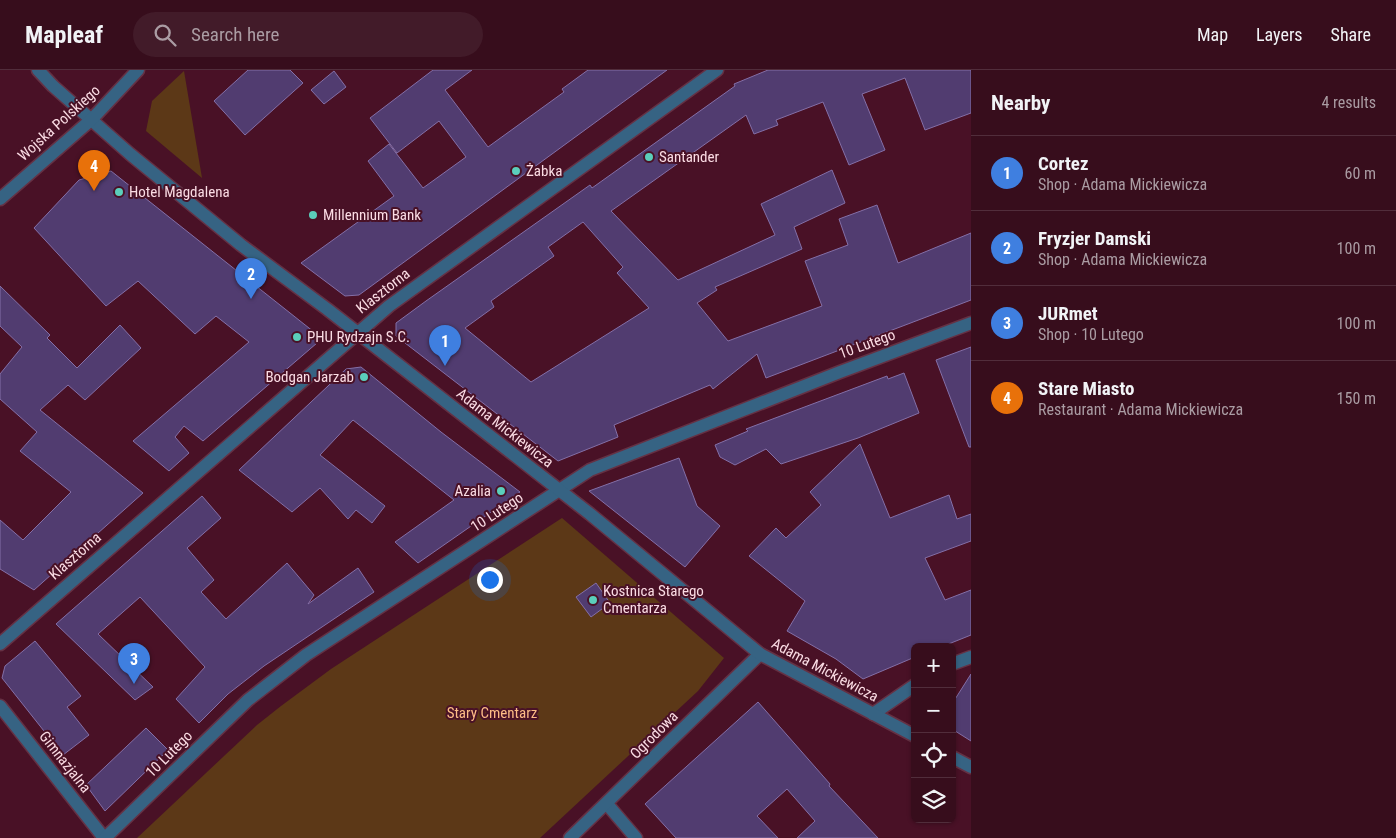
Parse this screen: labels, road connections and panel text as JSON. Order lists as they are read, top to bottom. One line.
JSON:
{"streets":{"street":["Wojska Polskiego","Klasztorna","10 Lutego","Adama Mickiewicza","Ogrodowa","Gimnazjalna"]},"crossings":[["Wojska Polskiego","Adama Mickiewicza"],["Klasztorna","Adama Mickiewicza"],["10 Lutego","Adama Mickiewicza"],["10 Lutego","Gimnazjalna"],["Adama Mickiewicza","Ogrodowa"]],"parks":["Stary Cmentarz"],"places":["Santander","Żabka","Hotel Magdalena","Millennium Bank","PHU Rydzajn S.C.","Bodgan Jarzab","Azalia","Kostnica Starego Cmentarza"],"page":{"header":"Mapleaf","search":"Search here","nav":["Map","Layers","Share"],"heading":["Nearby","4 results"],"list":[{"mark":"1","name":"Cortez","note":"Shop · Adama Mickiewicza","value":"60 m"},{"mark":"2","name":"Fryzjer Damski","note":"Shop · Adama Mickiewicza","value":"100 m"},{"mark":"3","name":"JURmet","note":"Shop · 10 Lutego","value":"100 m"},{"mark":"4","name":"Stare Miasto","note":"Restaurant · Adama Mickiewicza","value":"150 m"}],"pins":["4","2","1","3"],"map_buttons":["+","−"]}}
